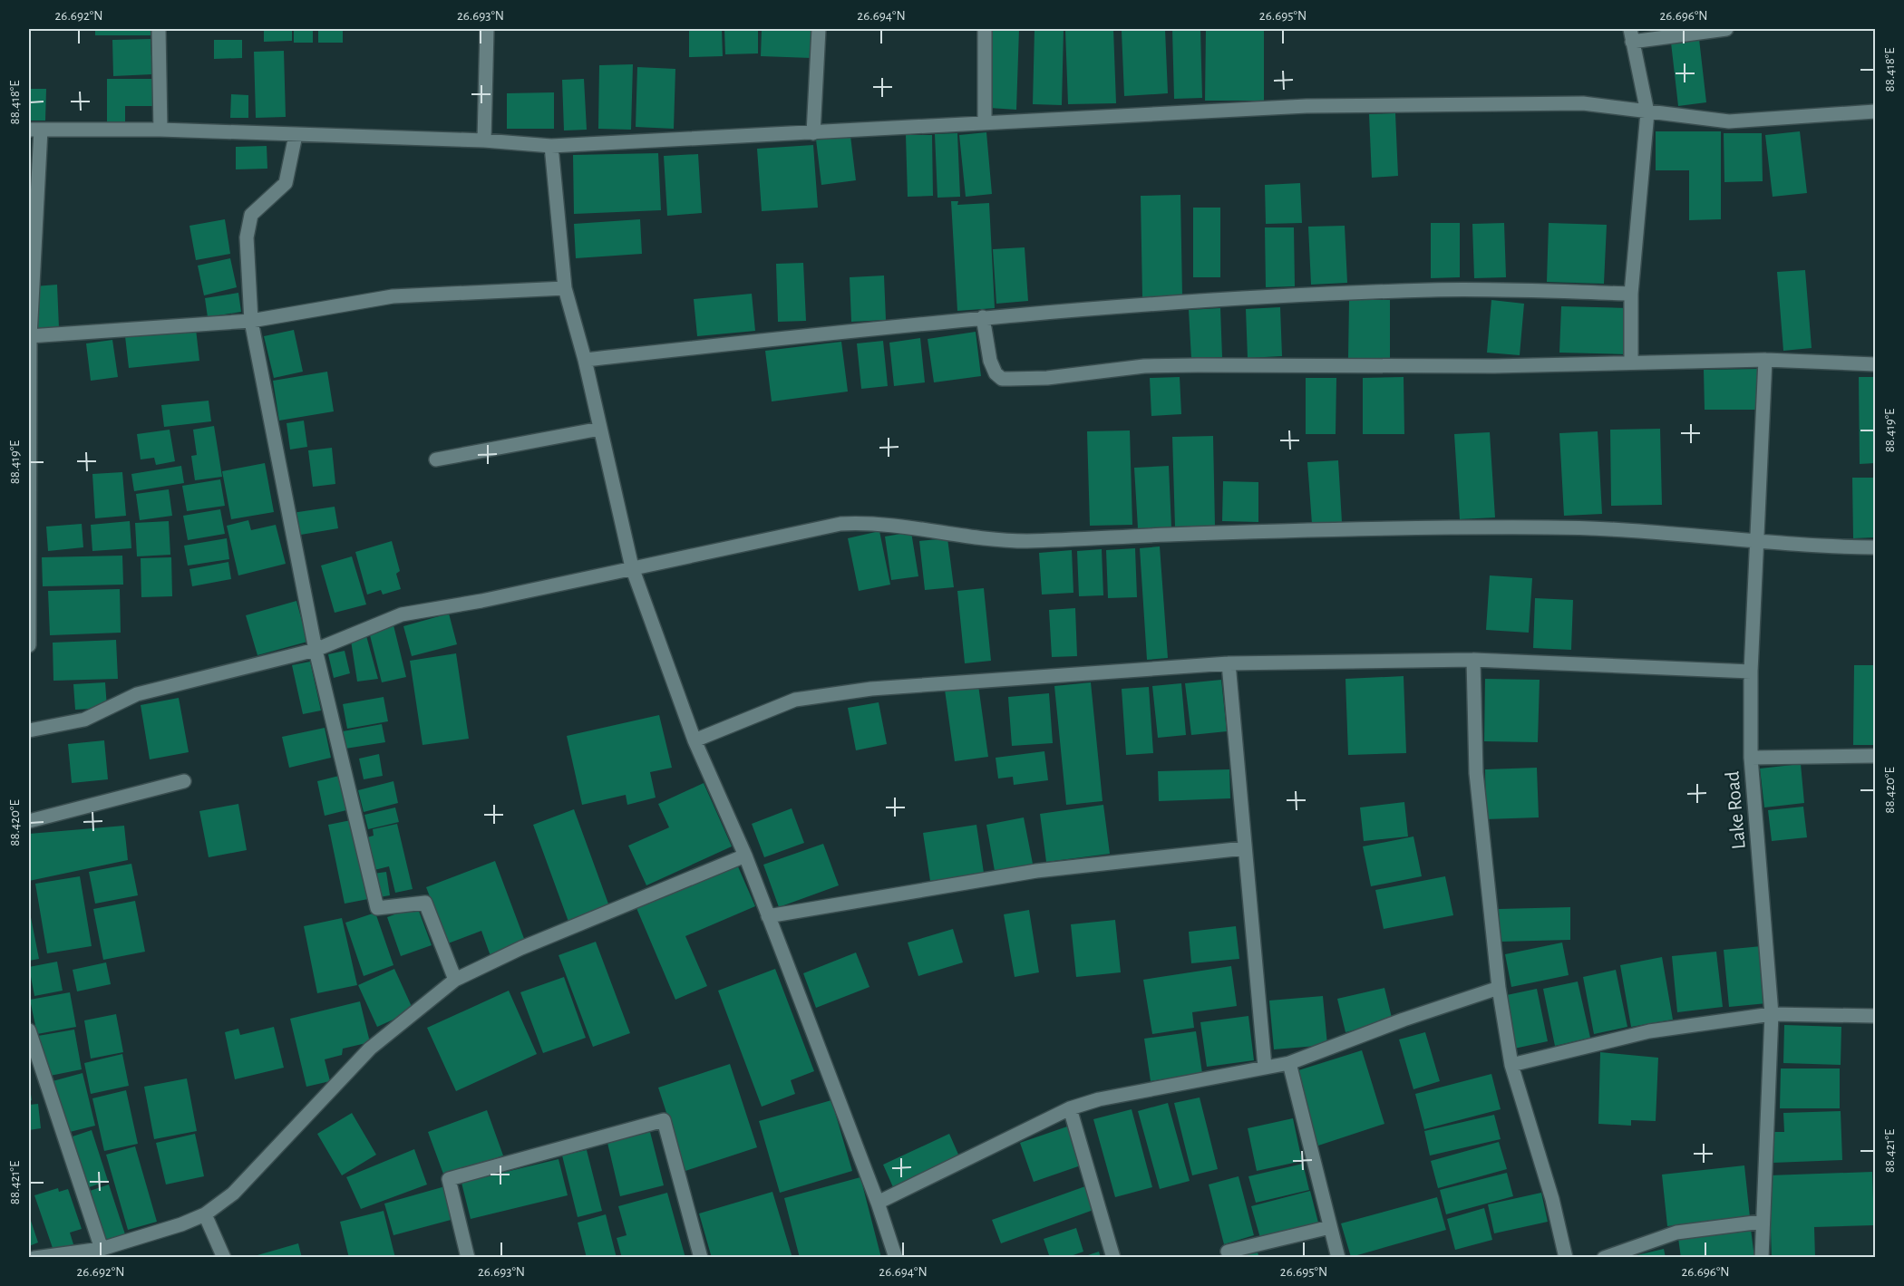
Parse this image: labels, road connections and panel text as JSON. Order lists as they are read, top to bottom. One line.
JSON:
{"streets":{"street":["Lake Road"]},"coordinates":["26.692°N","26.693°N","26.694°N","26.695°N","26.696°N","88.418°E","88.419°E","88.420°E","88.421°E"]}
